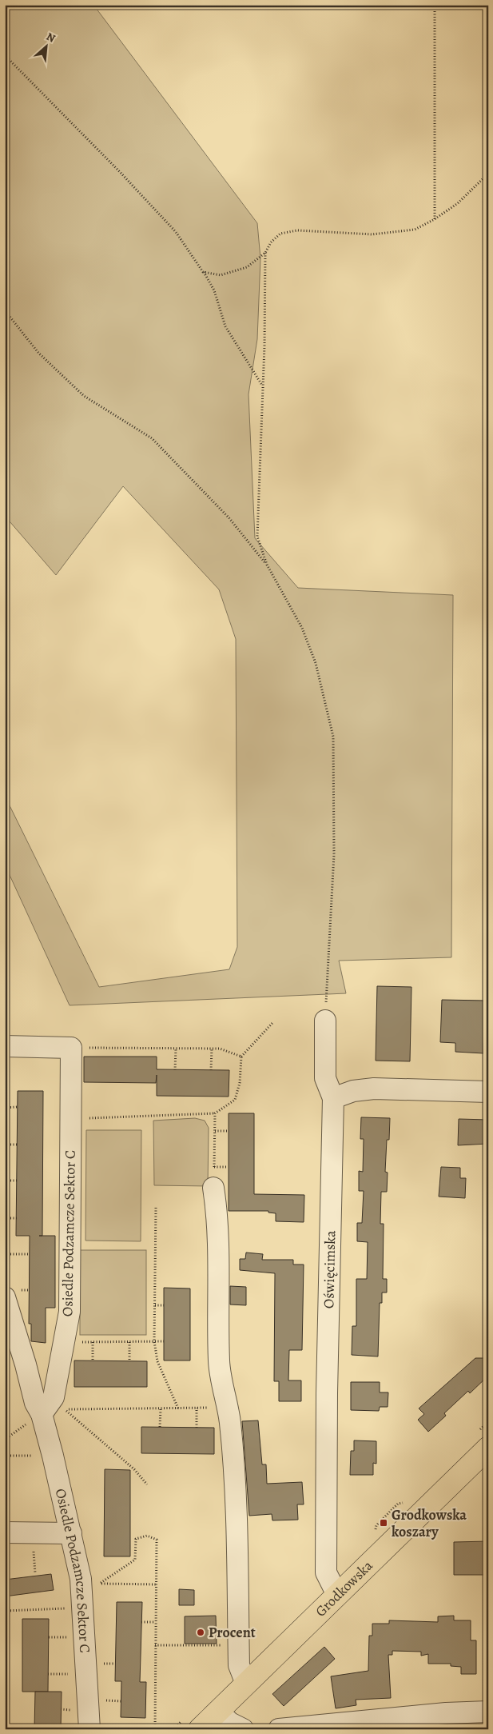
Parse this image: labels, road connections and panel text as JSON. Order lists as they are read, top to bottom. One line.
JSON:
{"streets":{"main road":["Grodkowska"],"street":["Osiedle Podzamcze Sektor C","Oświęcimska"]},"crossings":[["Oświęcimska","Grodkowska"]],"places":{"transit":["Grodkowska koszary"],"other":["Procent"]},"north":"top right"}
